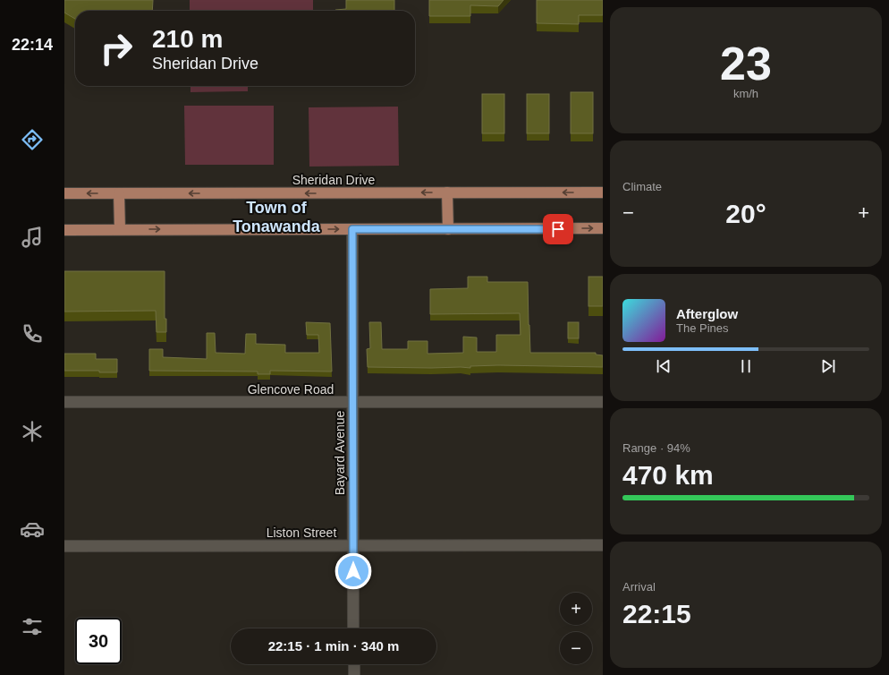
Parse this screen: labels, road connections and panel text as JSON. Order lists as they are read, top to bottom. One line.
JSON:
{"streets":{"main road":["Sheridan Drive"],"street":["Glencove Road","Bayard Avenue","Liston Street"]},"crossings":[["Glencove Road","Bayard Avenue"],["Bayard Avenue","Liston Street"]],"districts":["Town of Tonawanda"],"page":{"tabs":"22:14","tile":[["23","km/h"],"Climate",["Range · 94%","470 km"],["Arrival","22:15"]],"turn":["210 m","Sheridan Drive"],"heat":["−","20°","+"],"song":["Afterglow","The Pines"],"map_buttons":["+","−"],"limit":"30","trip":"22:15 · 1 min · 340 m"}}
